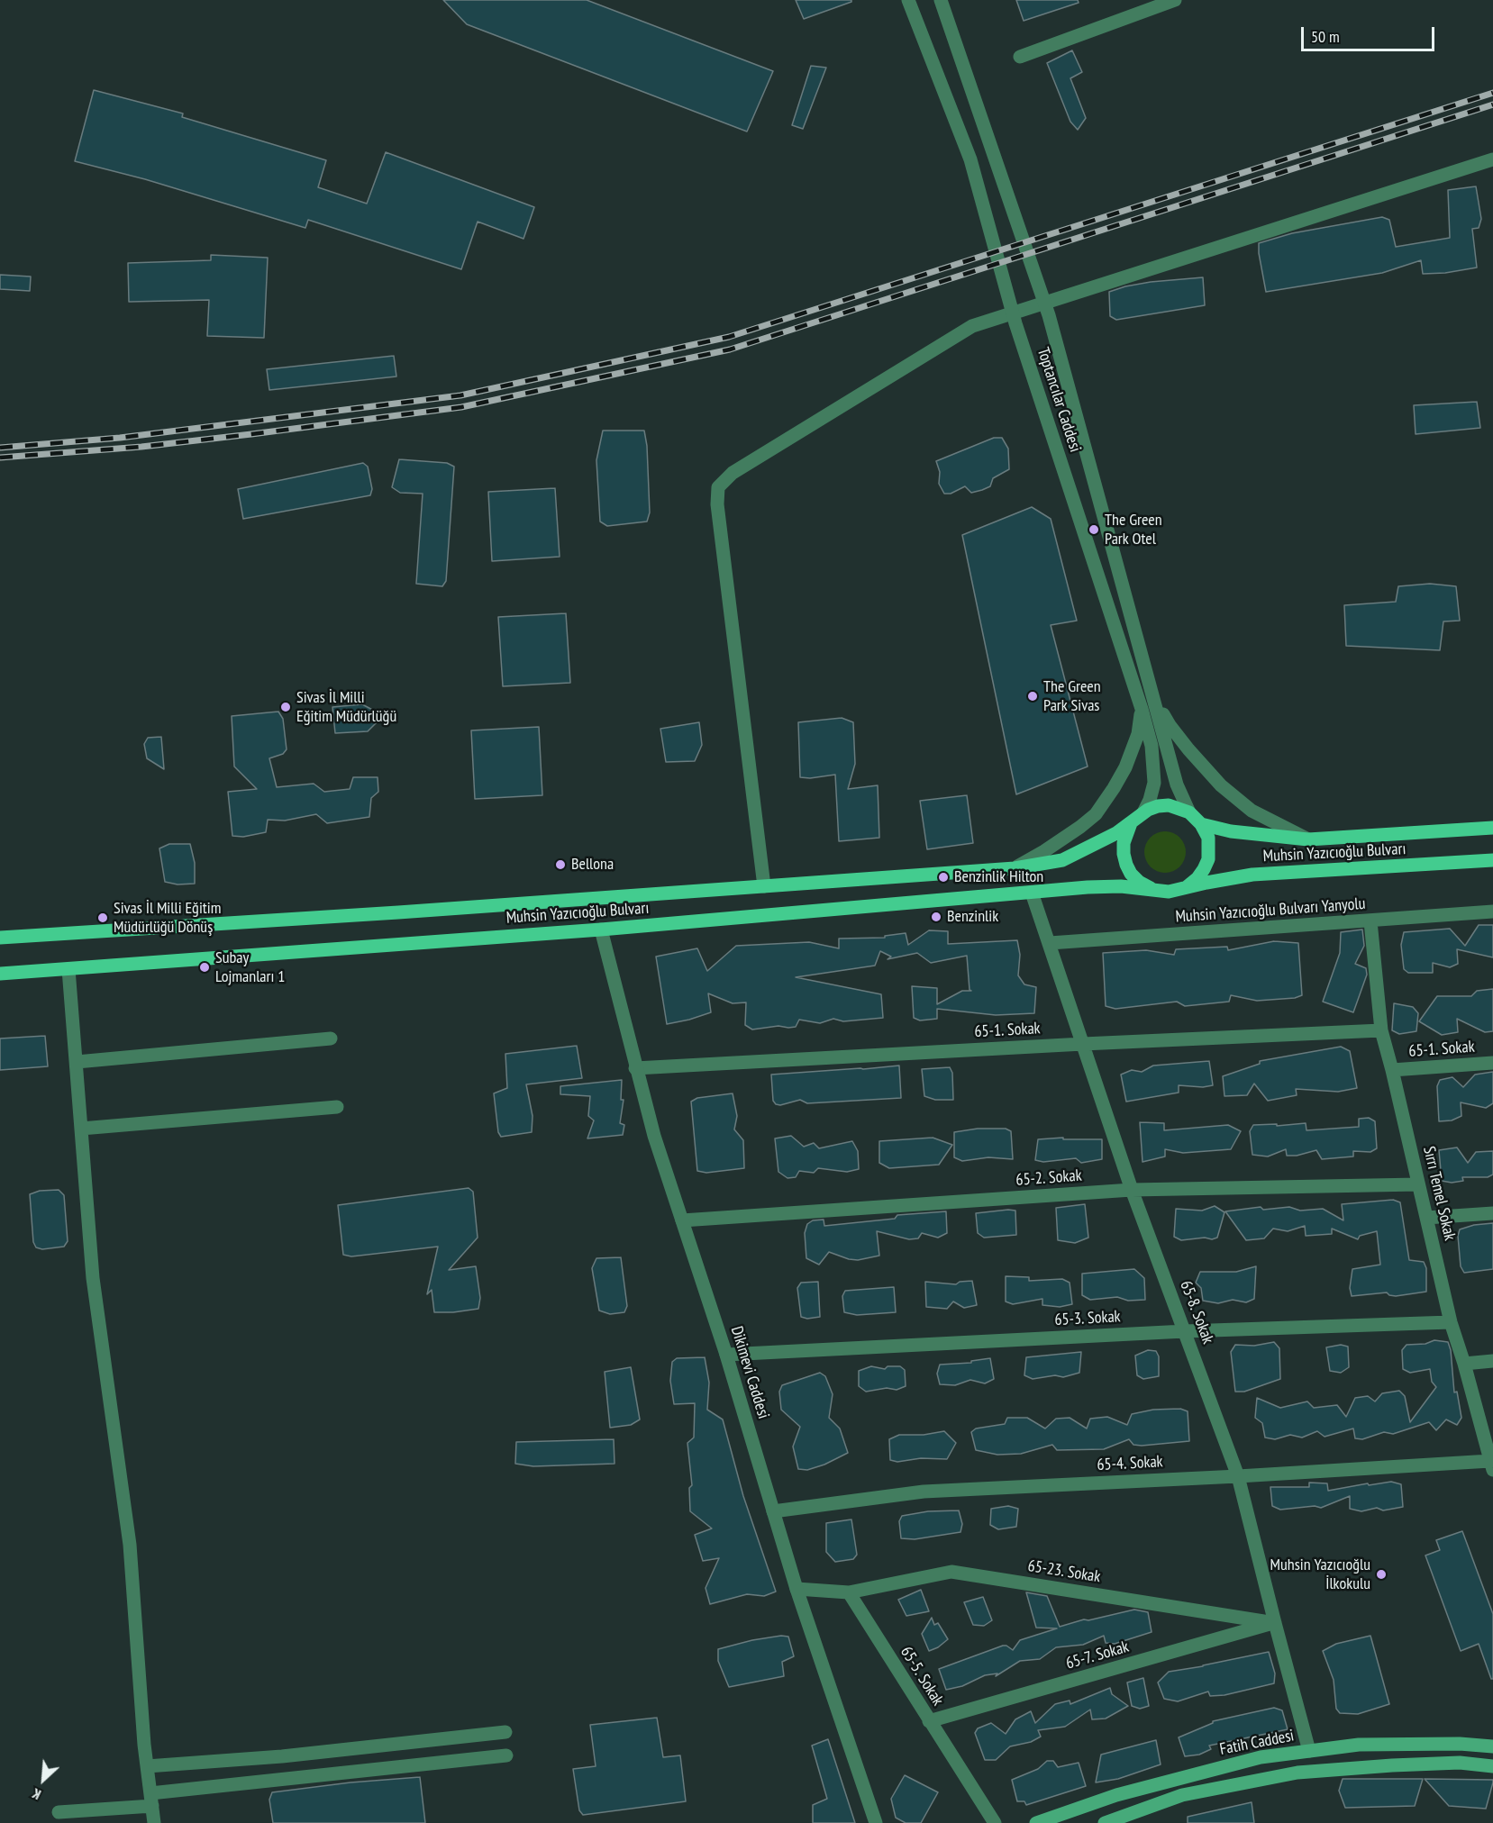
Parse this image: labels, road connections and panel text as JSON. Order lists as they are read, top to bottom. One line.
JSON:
{"streets":{"main road":["Muhsin Yazıcıoğlu Bulvarı","Fatih Caddesi"],"street":["Toptancılar Caddesi","Muhsin Yazıcıoğlu Bulvarı Yanyolu","65-1. Sokak","65-2. Sokak","Sırrı Temel Sokak","65-8. Sokak","65-3. Sokak","Dikimevi Caddesi","65-4. Sokak","65-23. Sokak","65-7. Sokak","65-5. Sokak"]},"crossings":[["Toptancılar Caddesi","Muhsin Yazıcıoğlu Bulvarı"],["Muhsin Yazıcıoğlu Bulvarı","65-8. Sokak"],["Muhsin Yazıcıoğlu Bulvarı","Dikimevi Caddesi"],["Muhsin Yazıcıoğlu Bulvarı Yanyolu","Sırrı Temel Sokak"],["Muhsin Yazıcıoğlu Bulvarı Yanyolu","65-8. Sokak"],["65-1. Sokak","Sırrı Temel Sokak"],["65-1. Sokak","65-8. Sokak"],["65-1. Sokak","Dikimevi Caddesi"],["65-2. Sokak","Sırrı Temel Sokak"],["65-2. Sokak","65-8. Sokak"],["65-2. Sokak","Dikimevi Caddesi"],["Sırrı Temel Sokak","65-3. Sokak"],["Sırrı Temel Sokak","65-4. Sokak"],["65-8. Sokak","65-3. Sokak"],["65-8. Sokak","65-4. Sokak"],["65-8. Sokak","65-23. Sokak"],["65-8. Sokak","65-7. Sokak"],["65-8. Sokak","Fatih Caddesi"],["65-3. Sokak","Dikimevi Caddesi"],["Dikimevi Caddesi","65-4. Sokak"],["65-23. Sokak","65-7. Sokak"],["65-23. Sokak","65-5. Sokak"],["65-7. Sokak","65-5. Sokak"]],"places":["The Green Park Otel","The Green Park Sivas","Sivas İl Milli Eğitim Müdürlüğü","Bellona","Benzinlik Hilton","Benzinlik","Sivas İl Milli Eğitim Müdürlüğü Dönüş","Subay Lojmanları 1","Muhsin Yazıcıoğlu İlkokulu"],"scale_bar":"50 m","north":"bottom left"}
